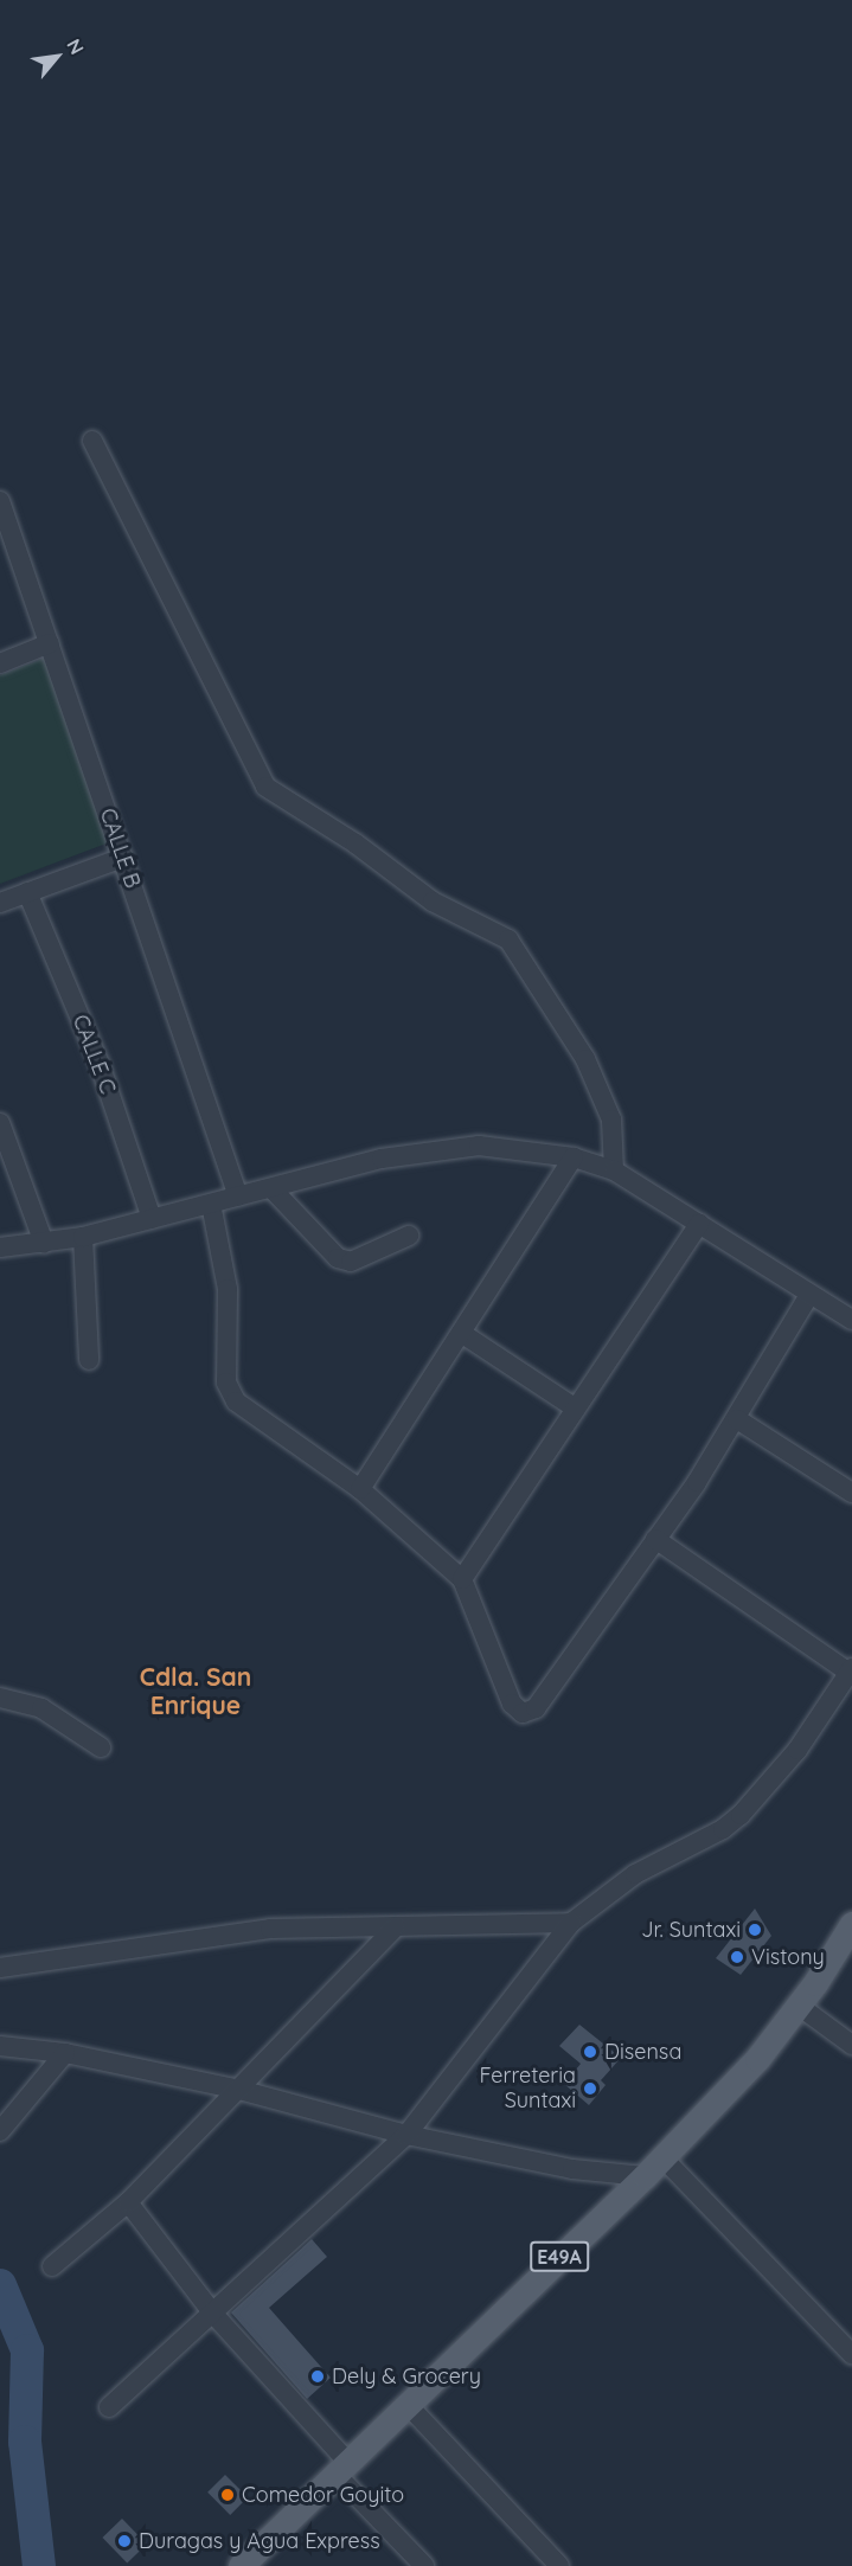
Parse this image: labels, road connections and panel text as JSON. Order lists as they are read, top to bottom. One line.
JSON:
{"streets":{"main road":["E49A"],"street":["CALLE B","CALLE C"]},"districts":["Cdla. San Enrique"],"places":["Jr. Suntaxi","Vistony","Disensa","Ferreteria Suntaxi","Dely & Grocery","Comedor Goyito","Duragas y Agua Express"],"north":"top right"}
